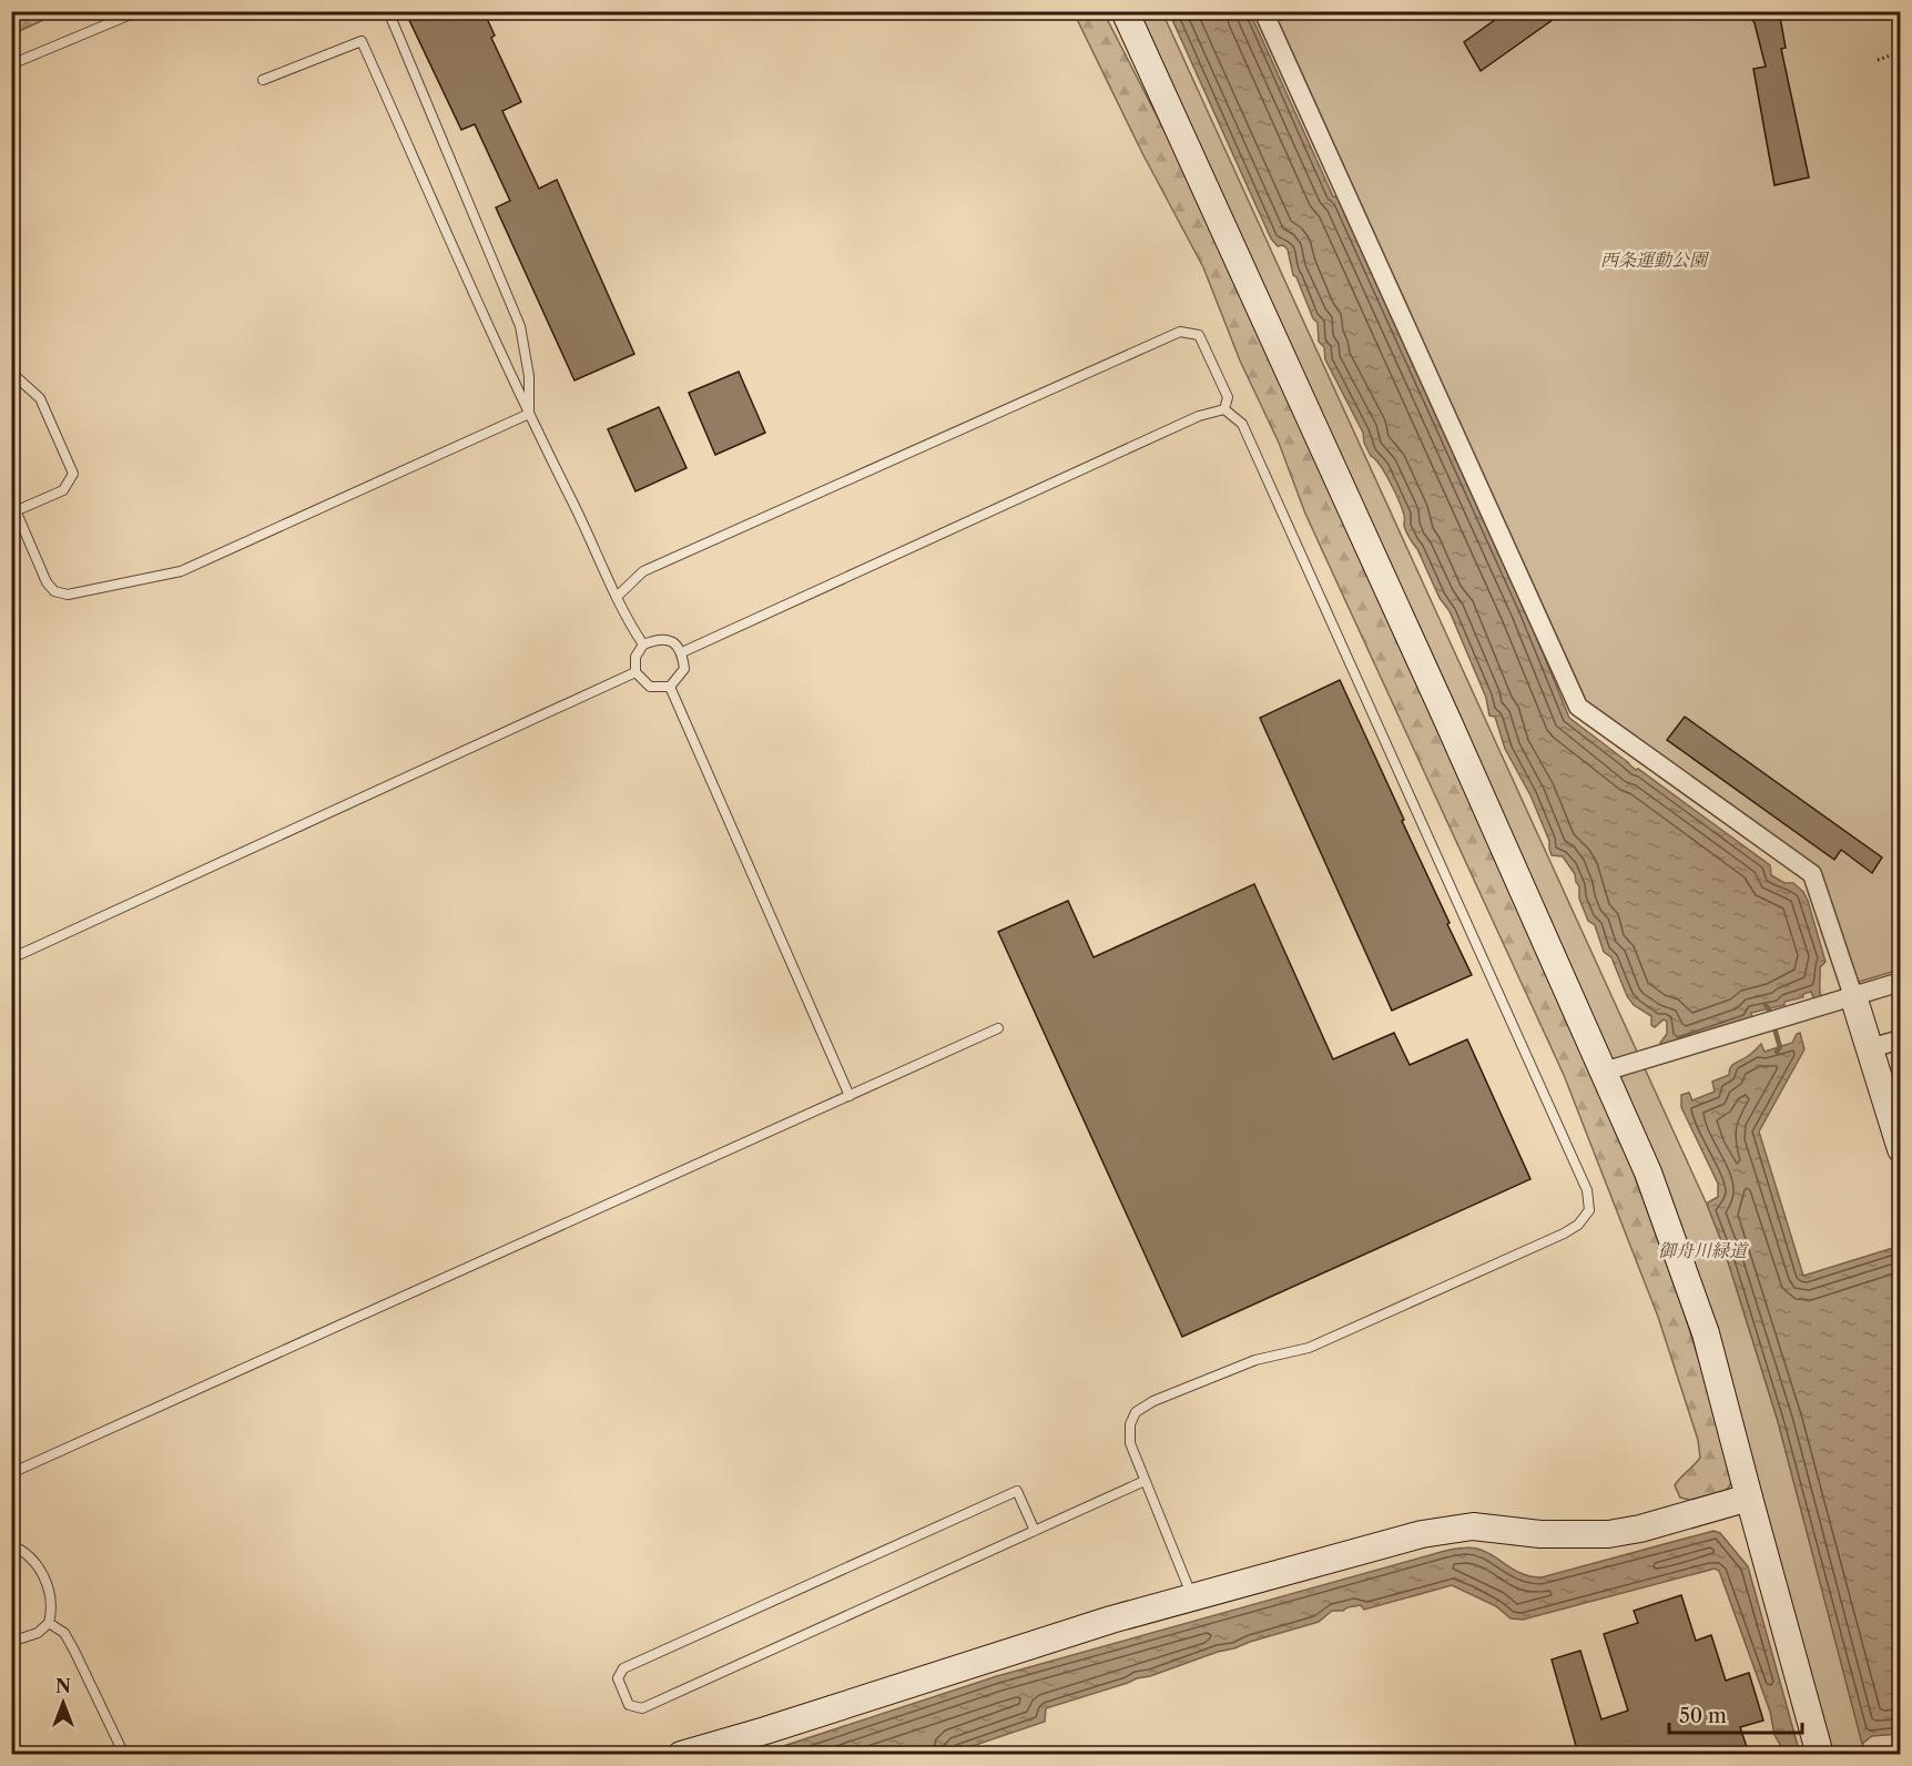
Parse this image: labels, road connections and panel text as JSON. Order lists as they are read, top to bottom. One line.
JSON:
{"parks":["西条運動公園","御舟川緑道"],"scale_bar":"50 m","north":"top"}
